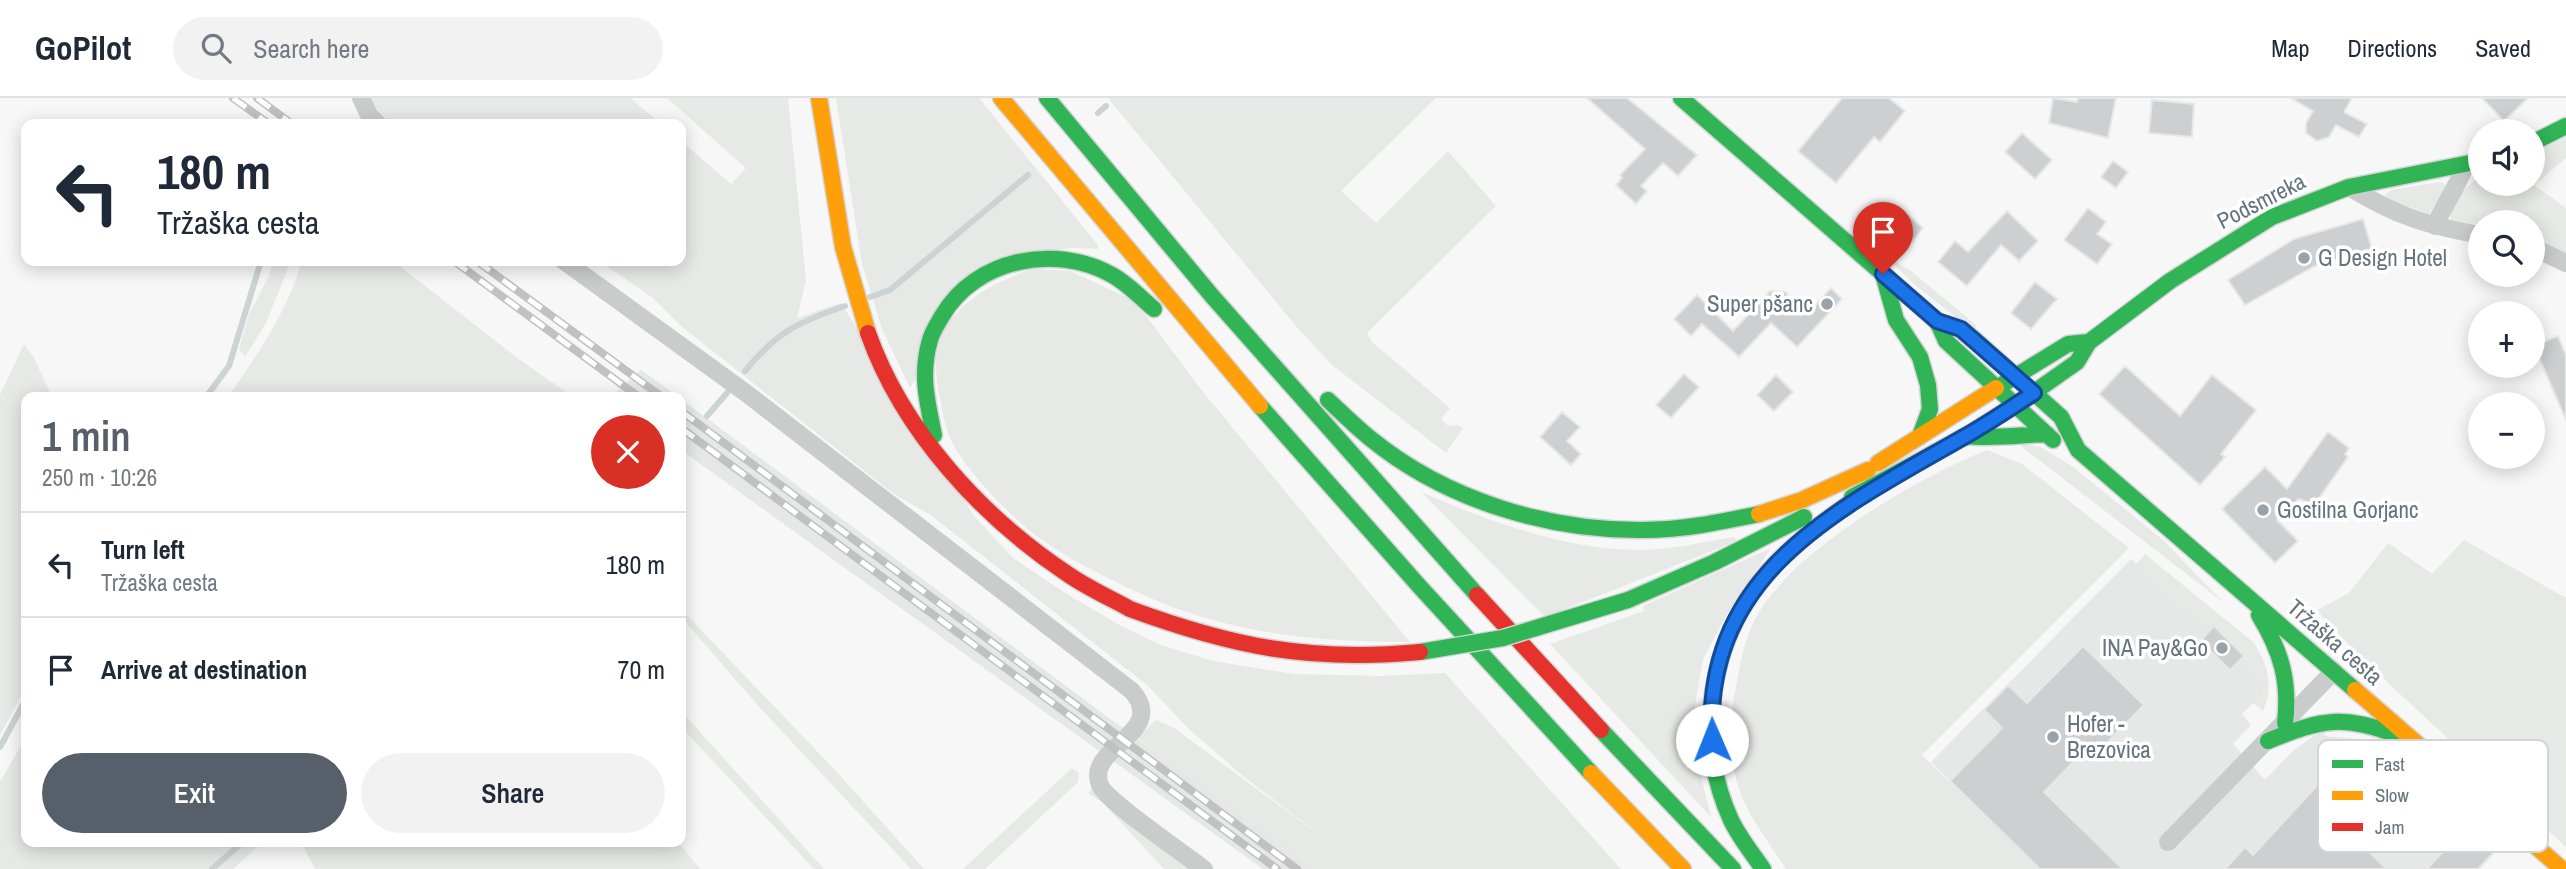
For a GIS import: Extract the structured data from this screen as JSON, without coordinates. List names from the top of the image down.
{
  "streets": {
    "main road": ["Podsmreka", "Tržaška cesta"]
  },
  "crossings": [
    ["Podsmreka", "Tržaška cesta"]
  ],
  "places": [
    "G Design Hotel",
    "Super pšanc",
    "Gostilna Gorjanc",
    "INA Pay&Go",
    "Hofer - Brezovica"
  ],
  "legend": ["Fast", "Slow", "Jam"],
  "page": {
    "header": "GoPilot",
    "search": "Search here",
    "nav": ["Map", "Directions", "Saved"],
    "map_buttons": ["+", "−"],
    "turn": ["180 m", "Tržaška cesta"],
    "heading": ["1 min", "250 m · 10:26"],
    "list": [
      {
        "name": "Turn left",
        "note": "Tržaška cesta",
        "value": "180 m"
      },
      {
        "name": "Arrive at destination",
        "value": "70 m"
      }
    ],
    "buttons": ["Exit", "Share"]
  }
}
